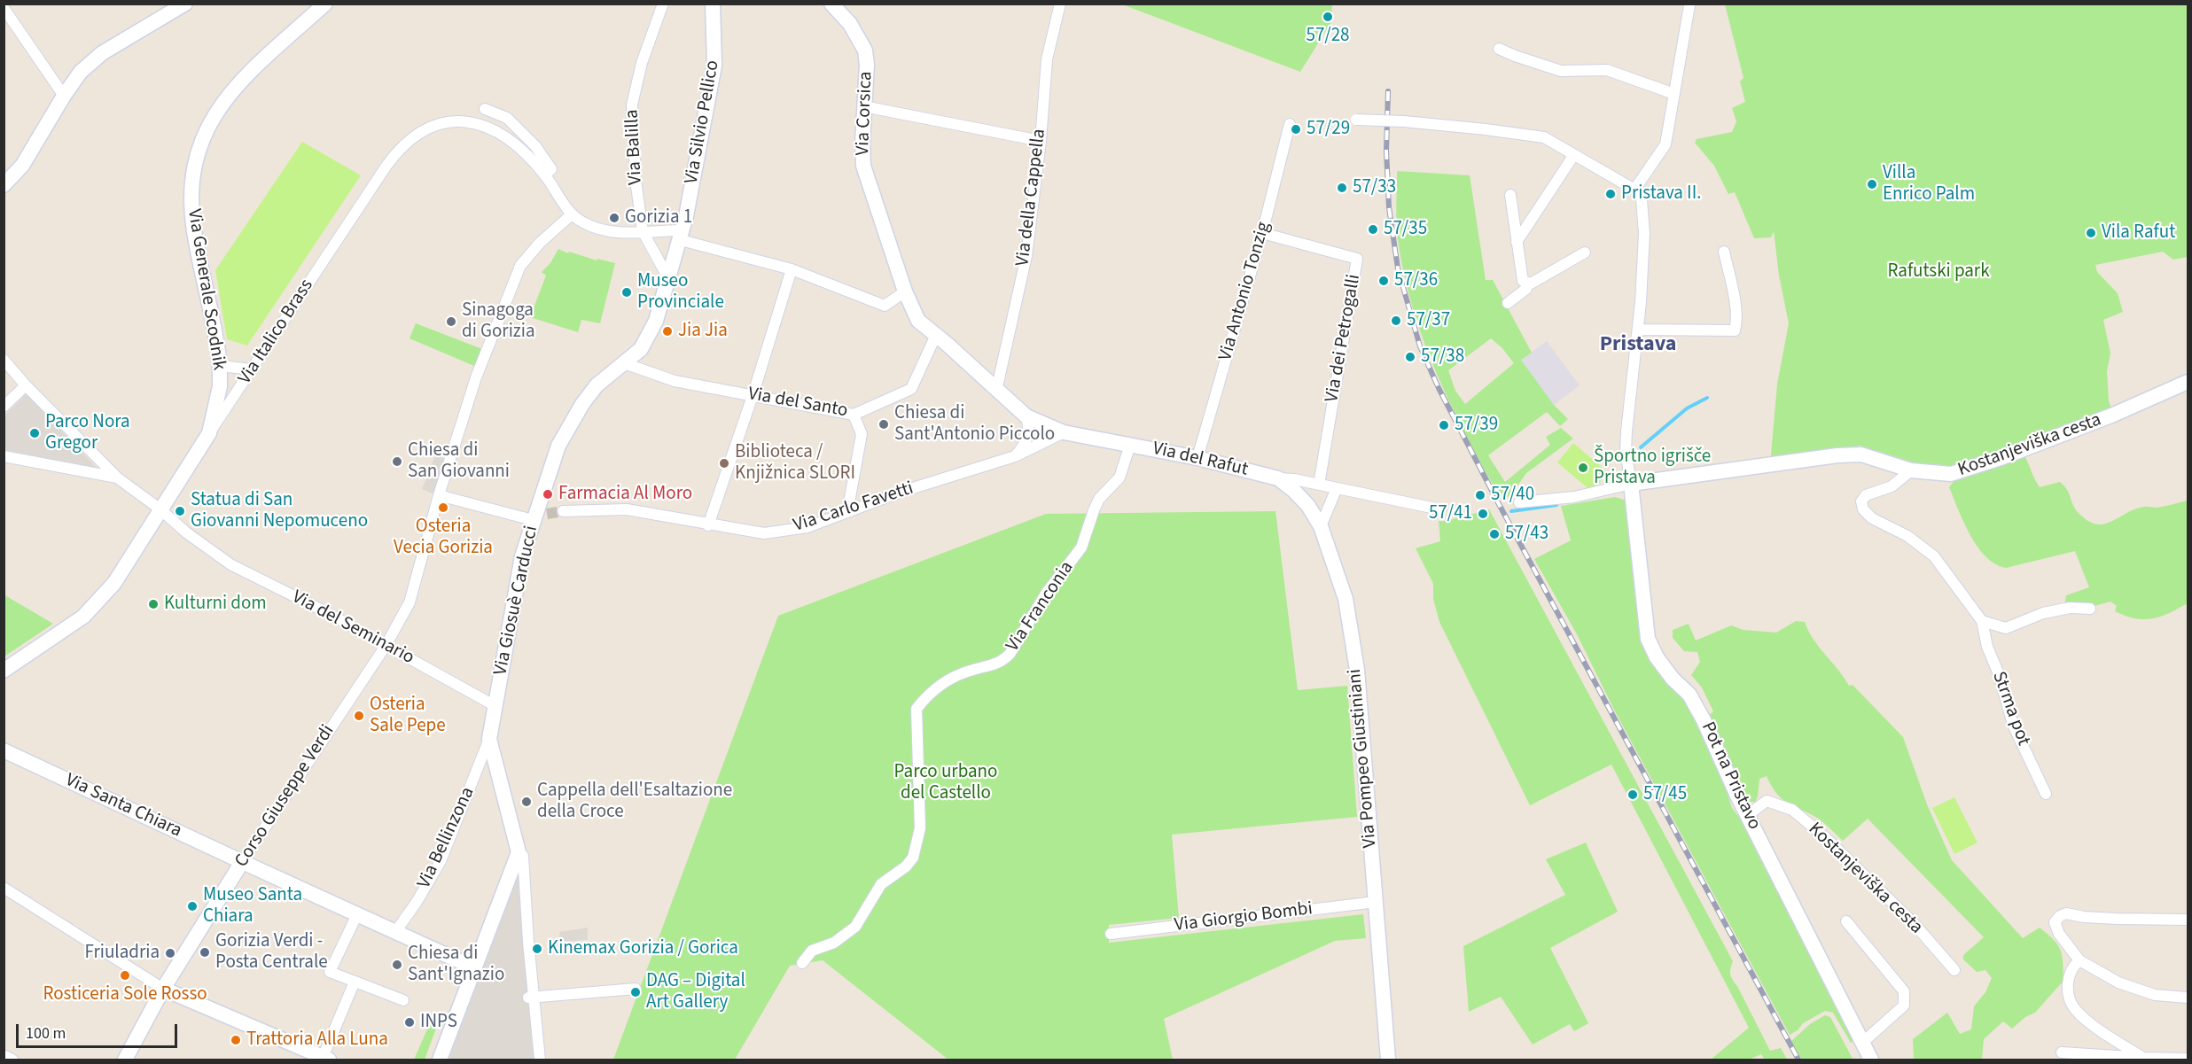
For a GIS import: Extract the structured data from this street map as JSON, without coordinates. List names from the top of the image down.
{
  "streets": {
    "main road": [
      "Via Corsica",
      "Via Silvio Pellico",
      "Via Generale Scodnik",
      "Via Italico Brass",
      "Kostanjeviška cesta",
      "Via del Rafut",
      "Via Giosuè Carducci",
      "Via Pompeo Giustiniani",
      "Pot na Pristavo",
      "Corso Giuseppe Verdi",
      "Via Santa Chiara"
    ],
    "street": [
      "Via Balilla",
      "Via della Cappella",
      "Via Antonio Tonzig",
      "Via dei Petrogalli",
      "Via del Santo",
      "Via Carlo Favetti",
      "Via Franconia",
      "Via del Seminario",
      "Strma pot",
      "Via Bellinzona",
      "Via Giorgio Bombi"
    ]
  },
  "crossings": [
    ["Via Corsica", "Via del Rafut"],
    ["Via Silvio Pellico", "Via Giosuè Carducci"],
    ["Via della Cappella", "Via del Rafut"],
    ["Via Generale Scodnik", "Via Italico Brass"],
    ["Via Antonio Tonzig", "Via dei Petrogalli"],
    ["Via Antonio Tonzig", "Via del Rafut"],
    ["Via Italico Brass", "Via del Seminario"],
    ["Via Italico Brass", "Corso Giuseppe Verdi"],
    ["Via dei Petrogalli", "Via del Rafut"],
    ["Via del Santo", "Via del Rafut"],
    ["Via del Santo", "Via Giosuè Carducci"],
    ["Kostanjeviška cesta", "Strma pot"],
    ["Kostanjeviška cesta", "Pot na Pristavo"],
    ["Via del Rafut", "Via Carlo Favetti"],
    ["Via del Rafut", "Via Franconia"],
    ["Via del Rafut", "Via Pompeo Giustiniani"],
    ["Via Giosuè Carducci", "Via del Seminario"],
    ["Via Giosuè Carducci", "Via Bellinzona"],
    ["Via del Seminario", "Corso Giuseppe Verdi"],
    ["Via Pompeo Giustiniani", "Via Giorgio Bombi"],
    ["Corso Giuseppe Verdi", "Via Santa Chiara"],
    ["Via Santa Chiara", "Via Bellinzona"]
  ],
  "districts": ["Pristava"],
  "parks": ["Rafutski park", "Parco urbano del Castello"],
  "places": [
    "57/28",
    "57/29",
    "Villa Enrico Palm",
    "57/33",
    "Pristava II.",
    "Gorizia 1",
    "57/35",
    "Vila Rafut",
    "57/36",
    "Museo Provinciale",
    "57/37",
    "Sinagoga di Gorizia",
    "Jia Jia",
    "57/38",
    "Chiesa di Sant'Antonio Piccolo",
    "57/39",
    "Parco Nora Gregor",
    "Chiesa di San Giovanni",
    "Biblioteca / Knjižnica SLORI",
    "Športno igrišče Pristava",
    "Farmacia Al Moro",
    "57/40",
    "Osteria Vecia Gorizia",
    "Statua di San Giovanni Nepomuceno",
    "57/41",
    "57/43",
    "Kulturni dom",
    "Osteria Sale Pepe",
    "57/45",
    "Cappella dell'Esaltazione della Croce",
    "Museo Santa Chiara",
    "Kinemax Gorizia / Gorica",
    "Gorizia Verdi - Posta Centrale",
    "Friuladria",
    "Chiesa di Sant'Ignazio",
    "Rosticeria Sole Rosso",
    "DAG – Digital Art Gallery",
    "INPS",
    "Trattoria Alla Luna"
  ],
  "scale_bar": "100 m"
}
